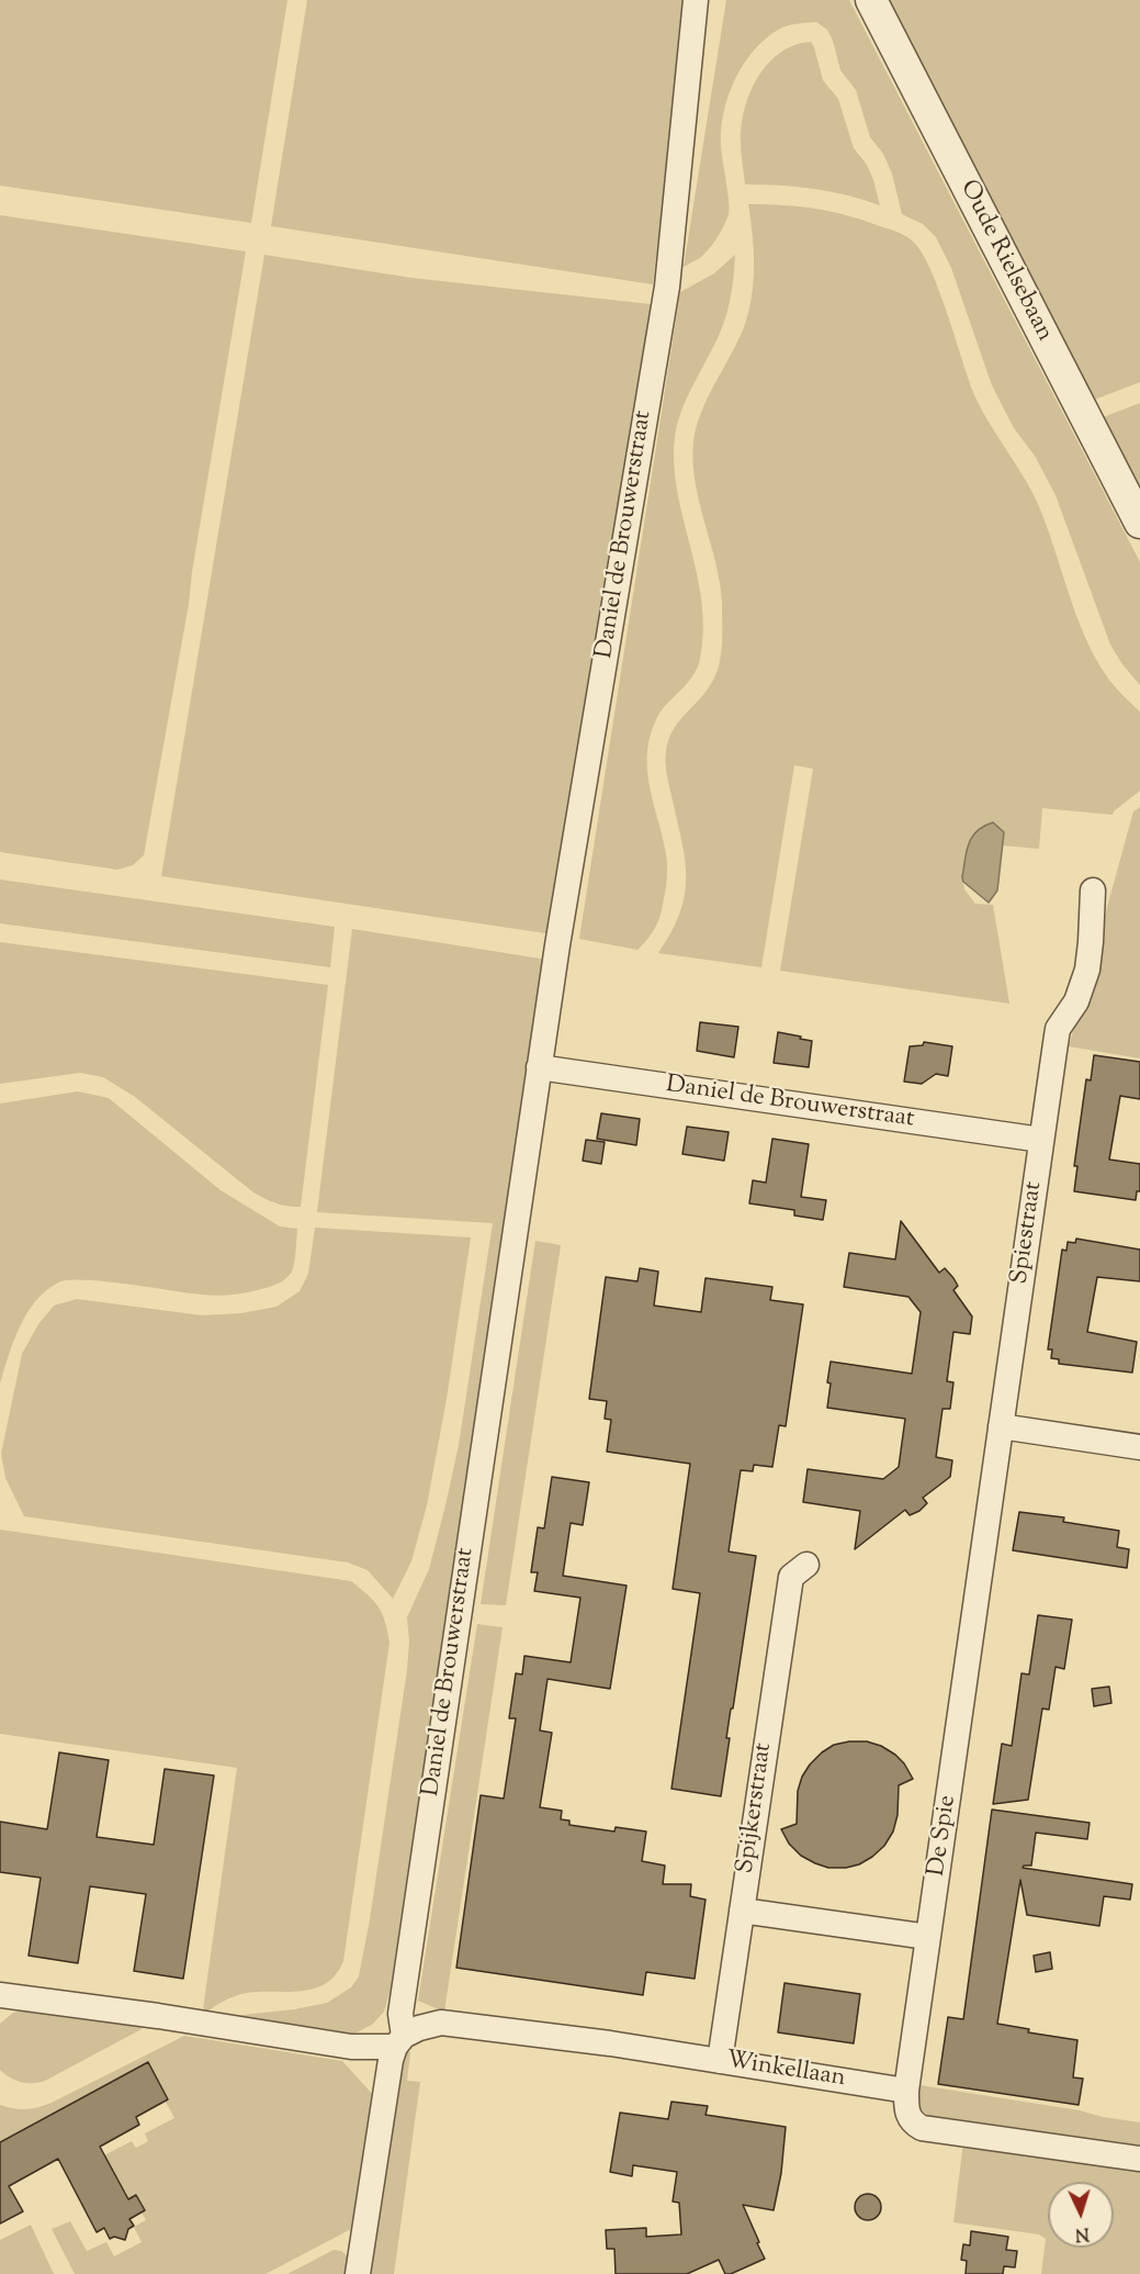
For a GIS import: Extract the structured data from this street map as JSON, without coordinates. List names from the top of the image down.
{
  "streets": {
    "street": [
      "Oude Rielsebaan",
      "Daniel de Brouwerstraat",
      "Spiestraat",
      "Spijkerstraat",
      "De Spie",
      "Winkellaan"
    ]
  },
  "crossings": [
    ["Daniel de Brouwerstraat", "Spiestraat"],
    ["Daniel de Brouwerstraat", "Winkellaan"],
    ["Spiestraat", "De Spie"],
    ["Spijkerstraat", "Winkellaan"],
    ["De Spie", "Winkellaan"]
  ],
  "north": "bottom"
}
